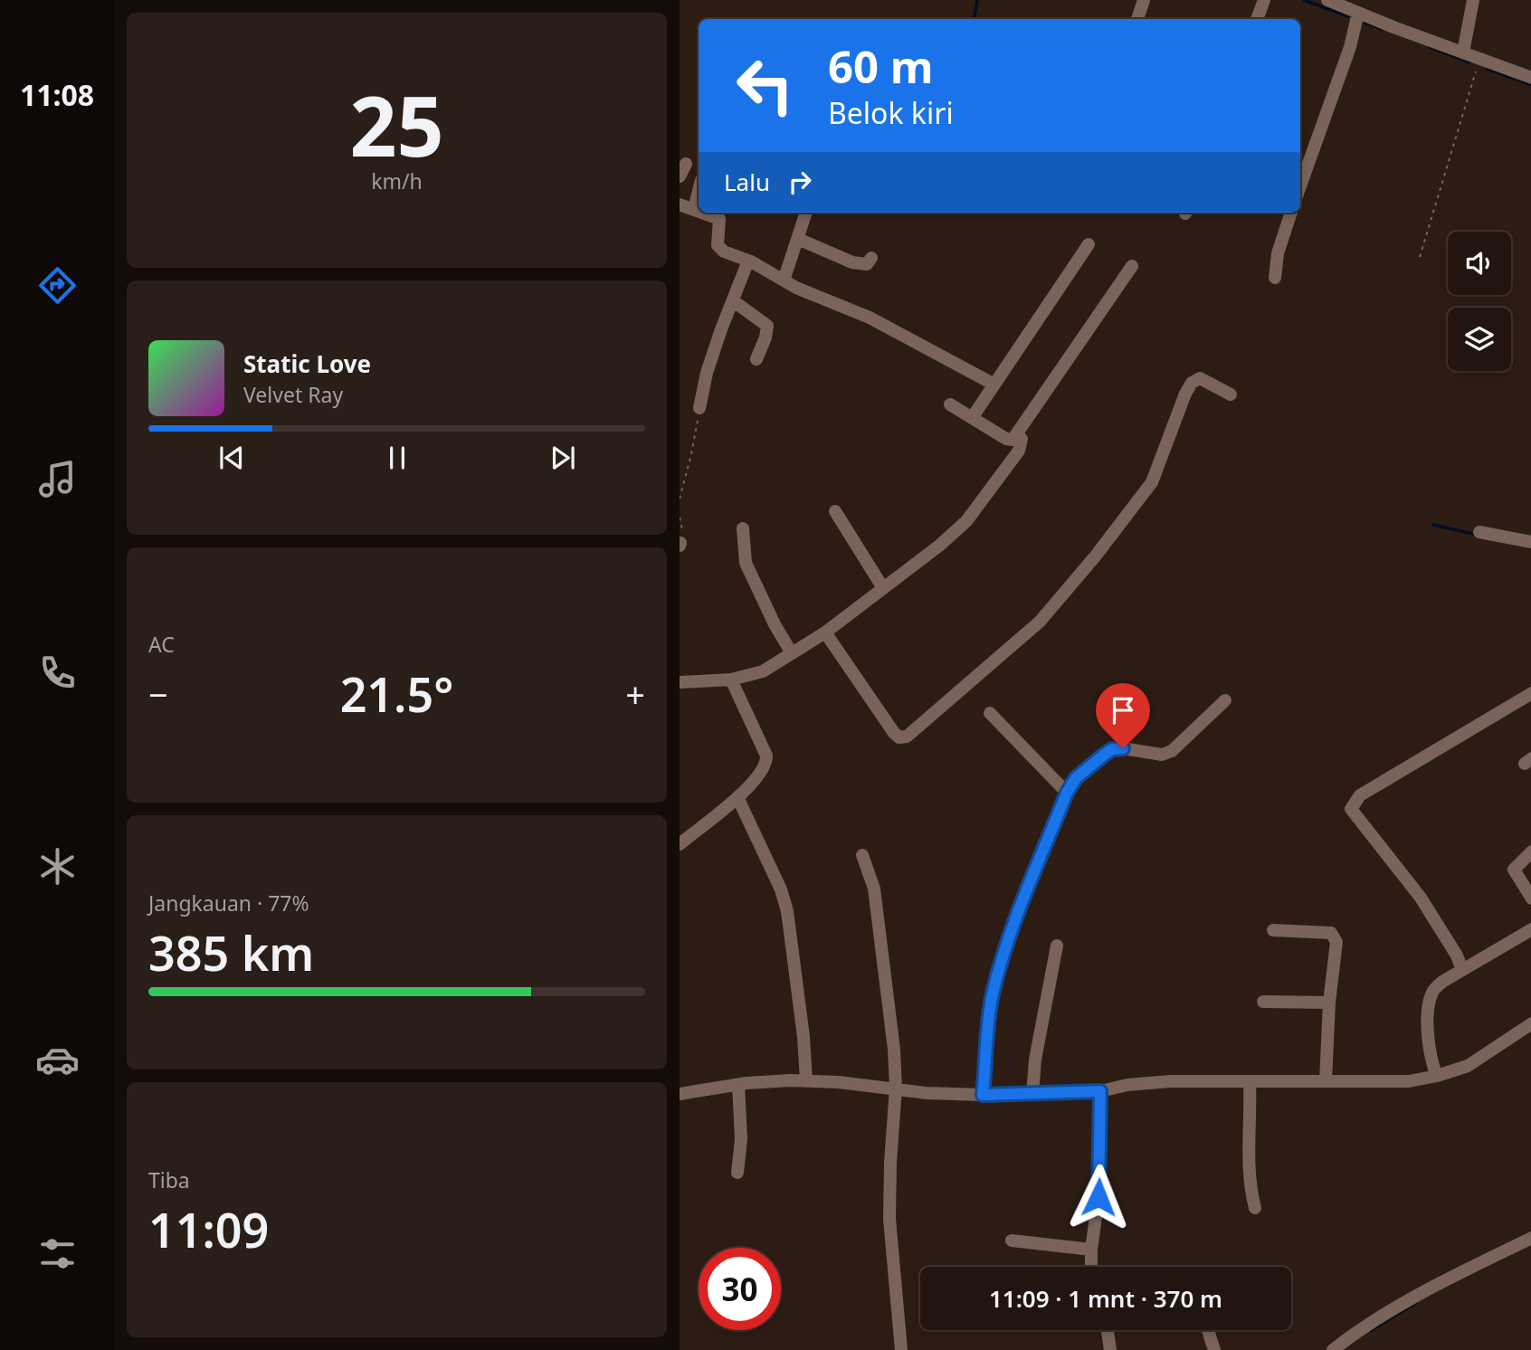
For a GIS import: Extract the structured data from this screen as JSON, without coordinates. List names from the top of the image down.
{
  "page": {
    "tabs": "11:08",
    "tile": [
      ["25", "km/h"],
      "AC",
      ["Jangkauan · 77%", "385 km"],
      ["Tiba", "11:09"]
    ],
    "turn": ["60 m", "Belok kiri"],
    "then": "Lalu",
    "song": ["Static Love", "Velvet Ray"],
    "heat": ["−", "21.5°", "+"],
    "limit": "30",
    "trip": "11:09 · 1 mnt · 370 m"
  }
}
